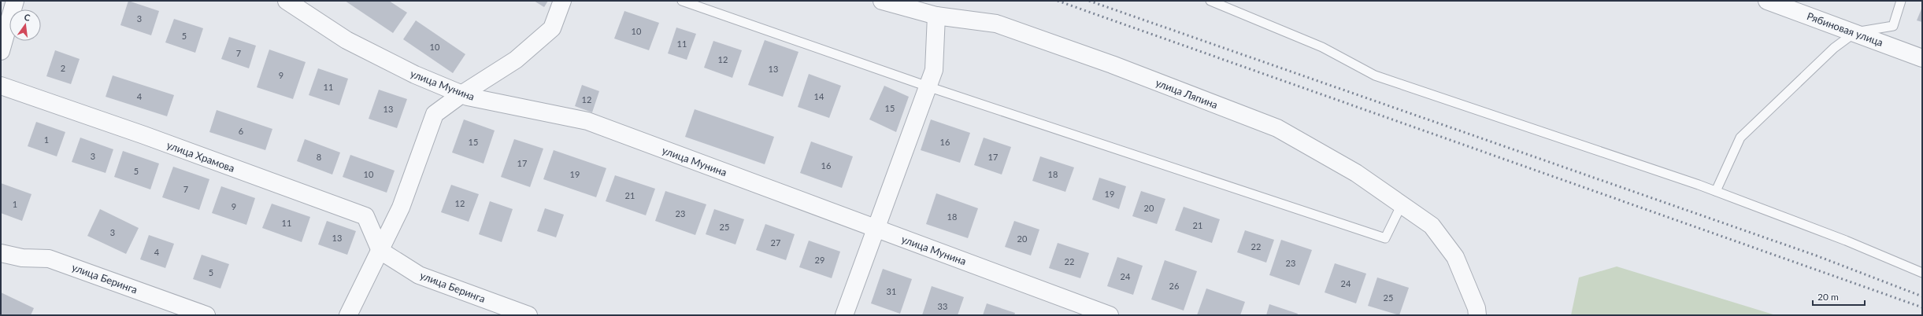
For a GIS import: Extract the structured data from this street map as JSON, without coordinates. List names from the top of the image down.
{
  "streets": {
    "street": [
      "Рябиновая улица",
      "улица Мунина",
      "улица Ляпина",
      "улица Храмова",
      "улица Беринга"
    ]
  },
  "crossings": [
    ["улица Храмова", "улица Беринга"]
  ],
  "house_numbers": [
    "3",
    "10",
    "5",
    "11",
    "10",
    "7",
    "12",
    "2",
    "13",
    "9",
    "11",
    "4",
    "14",
    "12",
    "15",
    "13",
    "6",
    "1",
    "15",
    "16",
    "3",
    "8",
    "17",
    "17",
    "16",
    "5",
    "10",
    "19",
    "18",
    "7",
    "19",
    "21",
    "12",
    "1",
    "9",
    "20",
    "23",
    "18",
    "11",
    "21",
    "25",
    "3",
    "13",
    "20",
    "27",
    "22",
    "4",
    "29",
    "22",
    "23",
    "5",
    "24",
    "24",
    "26",
    "31",
    "25",
    "33"
  ],
  "scale_bar": "20 m",
  "north": "top"
}
